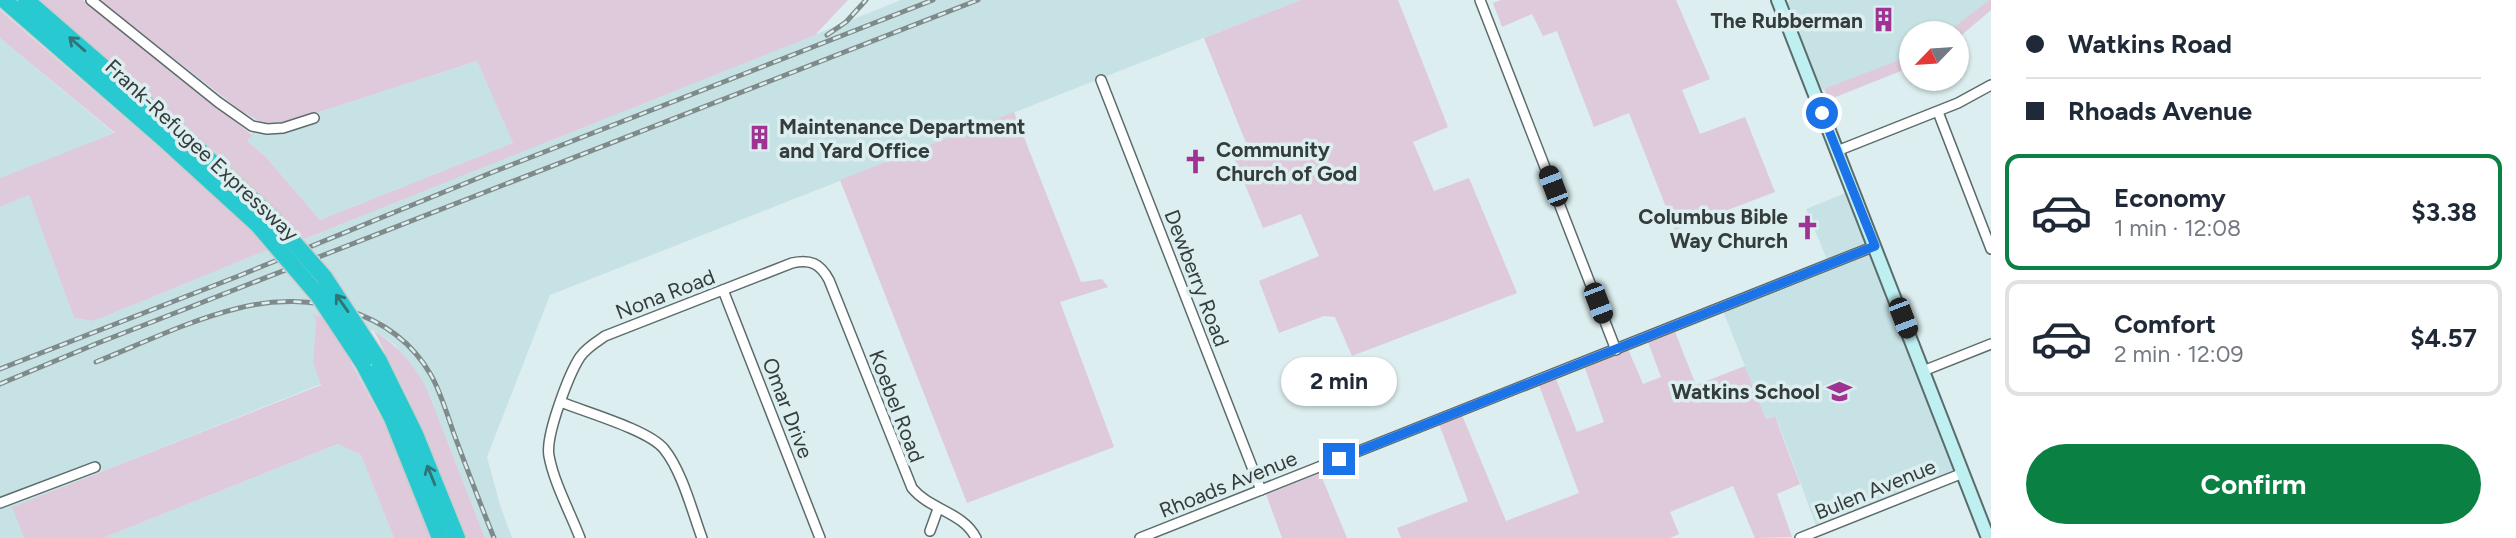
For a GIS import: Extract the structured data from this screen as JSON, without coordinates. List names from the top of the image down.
{
  "streets": {
    "highway": ["Frank-Refugee Expressway"],
    "street": [
      "Dewberry Road",
      "Nona Road",
      "Koebel Road",
      "Omar Drive",
      "Rhoads Avenue",
      "Bulen Avenue"
    ]
  },
  "crossings": [
    ["Dewberry Road", "Rhoads Avenue"],
    ["Nona Road", "Koebel Road"],
    ["Nona Road", "Omar Drive"]
  ],
  "places": {
    "building": ["The Rubberman", "Maintenance Department and Yard Office"],
    "church": ["Community Church of God", "Columbus Bible Way Church"],
    "school or university": ["Watkins School"]
  },
  "north": "bottom left",
  "page": {
    "banner": ["Watkins Road", "Rhoads Avenue"],
    "list": [
      {
        "name": "Economy",
        "note": "1 min · 12:08",
        "value": "$3.38"
      },
      {
        "name": "Comfort",
        "note": "2 min · 12:09",
        "value": "$4.57"
      }
    ],
    "bubble": "2 min",
    "buttons": "Confirm"
  }
}
